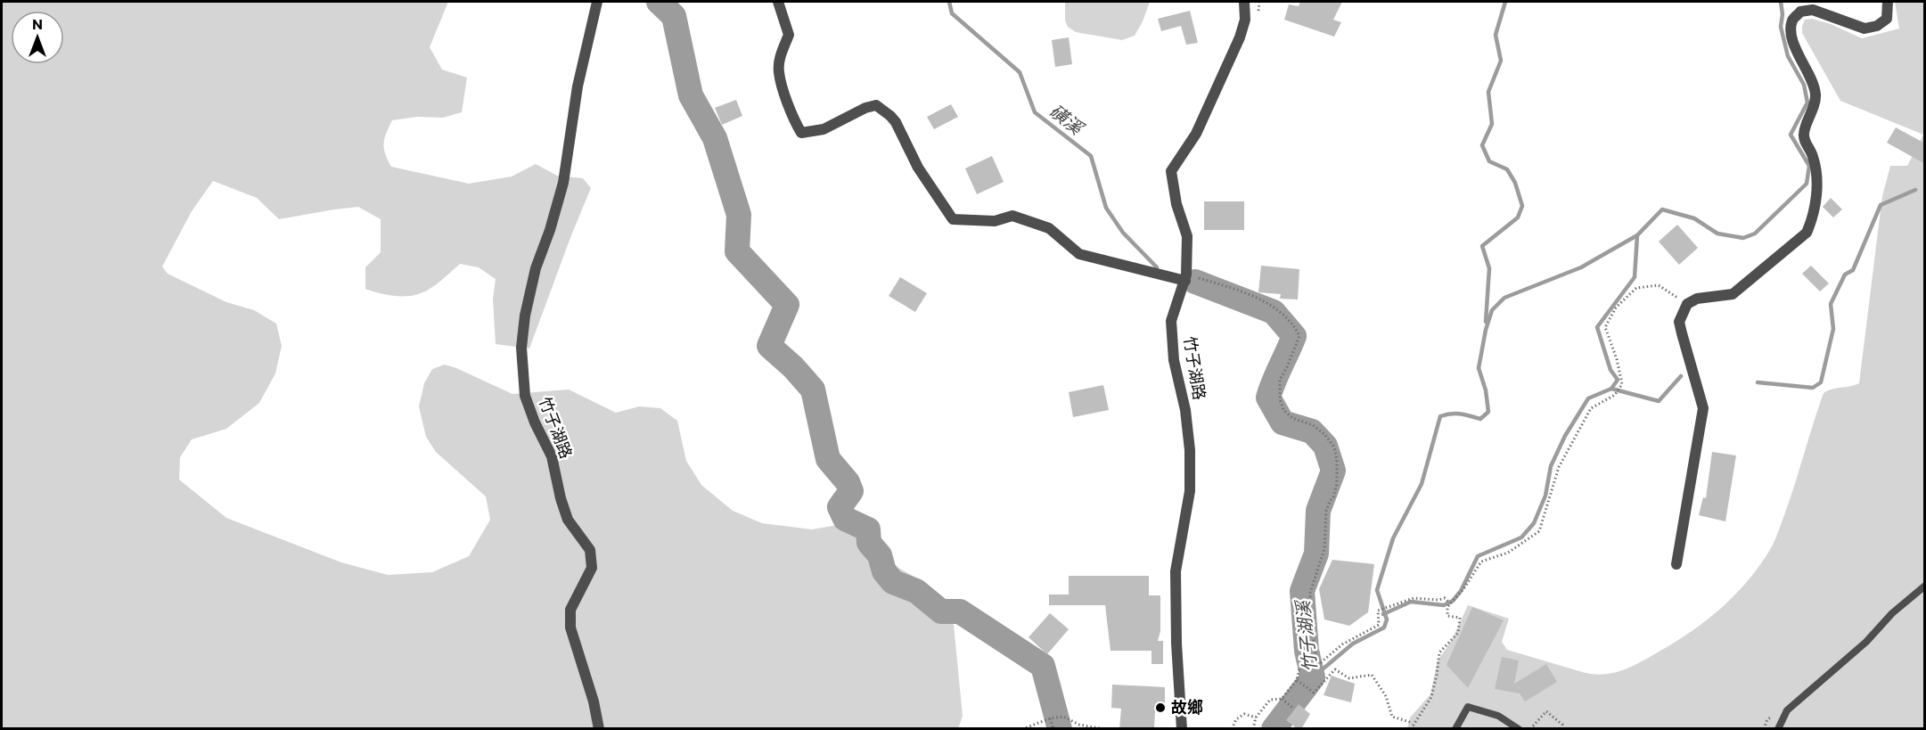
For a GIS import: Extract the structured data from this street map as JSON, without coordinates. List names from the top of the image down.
{
  "streets": {
    "street": ["竹子湖路"]
  },
  "water": ["磺溪", "竹子湖溪"],
  "places": ["故鄉"],
  "north": "top"
}
